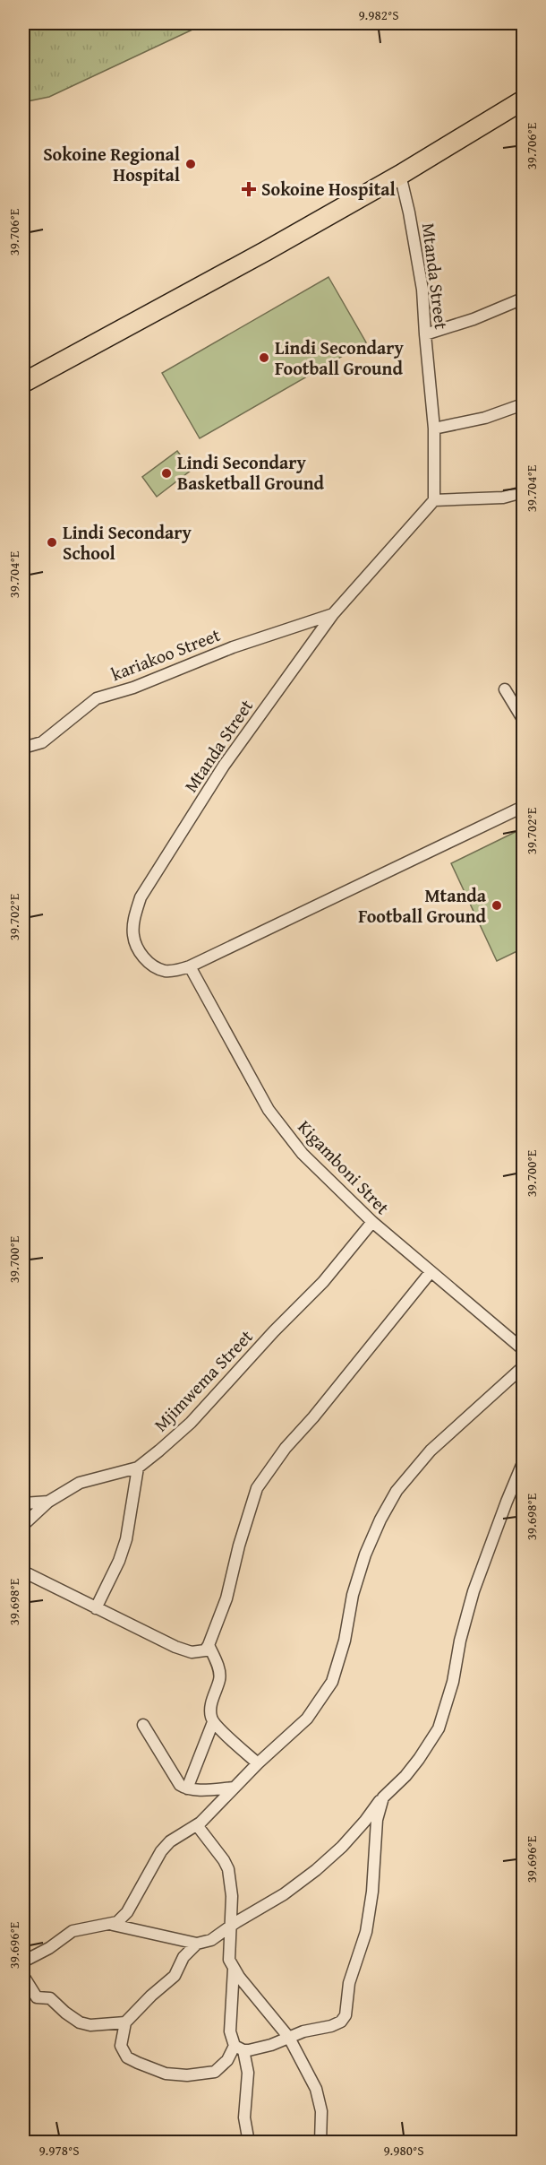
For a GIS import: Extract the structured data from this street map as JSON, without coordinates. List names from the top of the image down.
{
  "streets": {
    "street": [
      "Mtanda Street",
      "kariakoo Street",
      "Kigamboni Stret",
      "Mjimwema Street"
    ]
  },
  "crossings": [
    ["Mtanda Street", "kariakoo Street"],
    ["Mtanda Street", "Kigamboni Stret"],
    ["Kigamboni Stret", "Mjimwema Street"]
  ],
  "places": {
    "other": [
      "Sokoine Regional Hospital",
      "Lindi Secondary Football Ground",
      "Lindi Secondary Basketball Ground",
      "Lindi Secondary School",
      "Mtanda Football Ground"
    ],
    "health": ["Sokoine Hospital"]
  },
  "coordinates": [
    "9.982°S",
    "39.706°E",
    "39.704°E",
    "39.702°E",
    "39.700°E",
    "39.698°E",
    "39.696°E",
    "9.978°S",
    "9.980°S"
  ]
}
